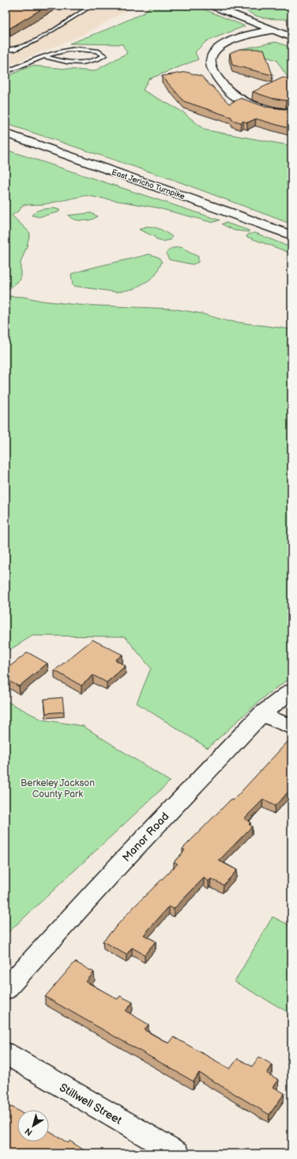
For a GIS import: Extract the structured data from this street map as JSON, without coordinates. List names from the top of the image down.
{
  "streets": {
    "street": ["East Jericho Turnpike", "Manor Road", "Stillwell Street"]
  },
  "parks": ["Berkeley Jackson County Park"],
  "north": "bottom left"
}
